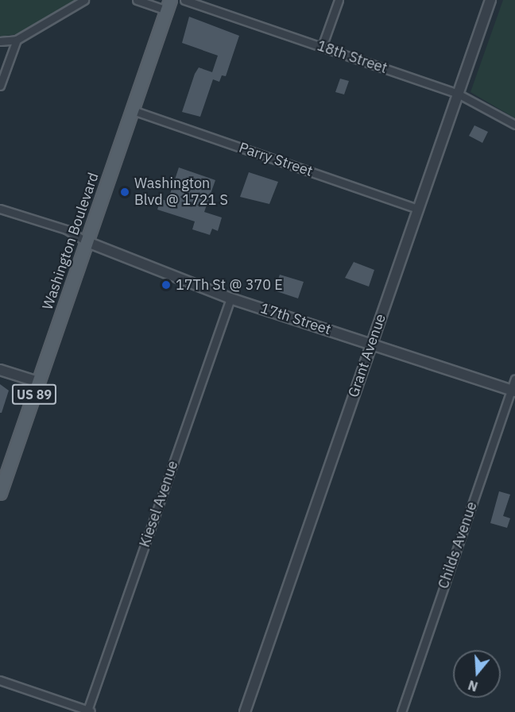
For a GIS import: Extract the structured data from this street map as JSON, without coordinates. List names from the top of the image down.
{
  "streets": {
    "main road": ["Washington Boulevard", "US 89"],
    "street": [
      "18th Street",
      "Parry Street",
      "17th Street",
      "Grant Avenue",
      "Kiesel Avenue",
      "Childs Avenue"
    ]
  },
  "crossings": [
    ["18th Street", "Grant Avenue"],
    ["Parry Street", "Washington Boulevard"],
    ["Parry Street", "Grant Avenue"],
    ["Washington Boulevard", "17th Street"],
    ["17th Street", "Grant Avenue"],
    ["17th Street", "Kiesel Avenue"],
    ["17th Street", "Childs Avenue"]
  ],
  "places": ["Washington Blvd @ 1721 S", "17Th St @ 370 E"],
  "north": "bottom"
}
